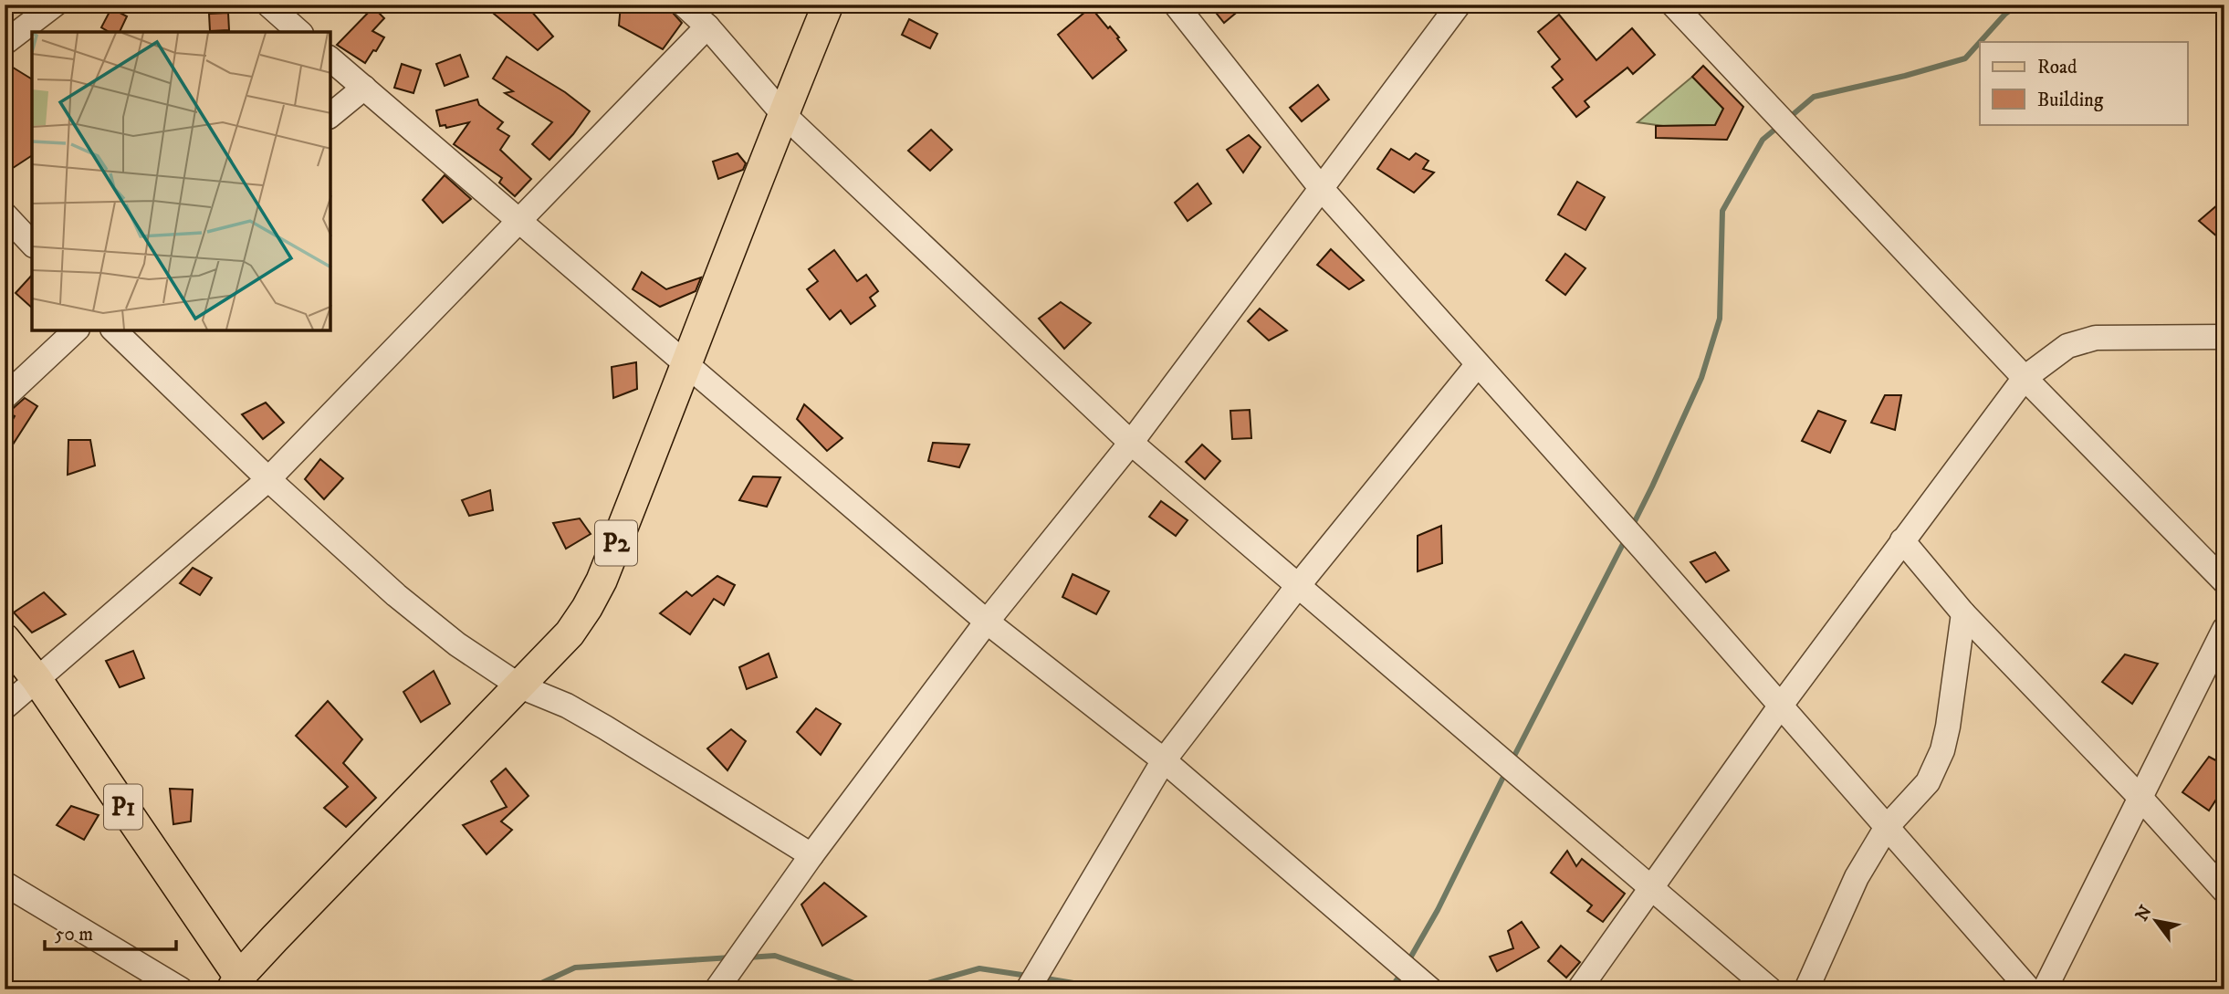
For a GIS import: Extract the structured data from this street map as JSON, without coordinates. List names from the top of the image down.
{
  "streets": {
    "main road": ["P2", "P1"]
  },
  "crossings": [
    ["P2", "P1"]
  ],
  "legend": ["Road", "Building"],
  "scale_bar": "50 m",
  "north": "top left"
}
